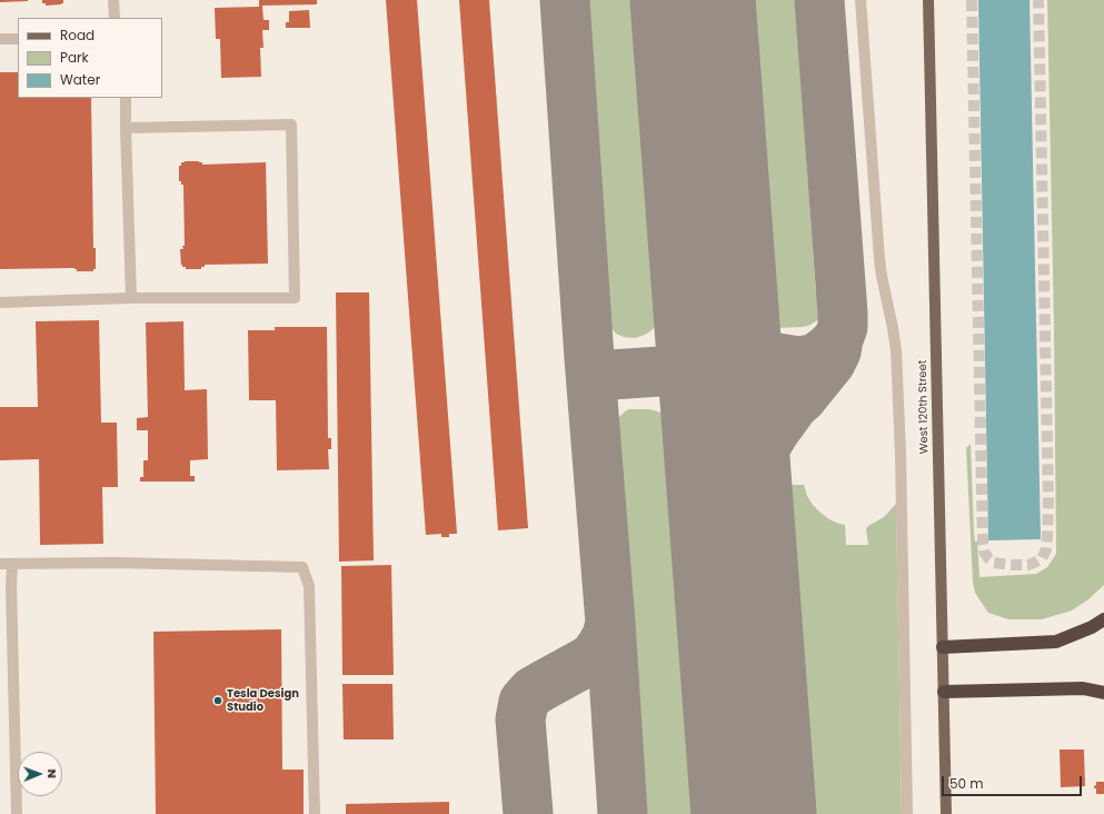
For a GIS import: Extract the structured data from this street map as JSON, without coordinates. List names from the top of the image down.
{
  "streets": {
    "main road": ["West 120th Street"]
  },
  "places": ["Tesla Design Studio"],
  "legend": ["Road", "Park", "Water"],
  "scale_bar": "50 m",
  "north": "right"
}
